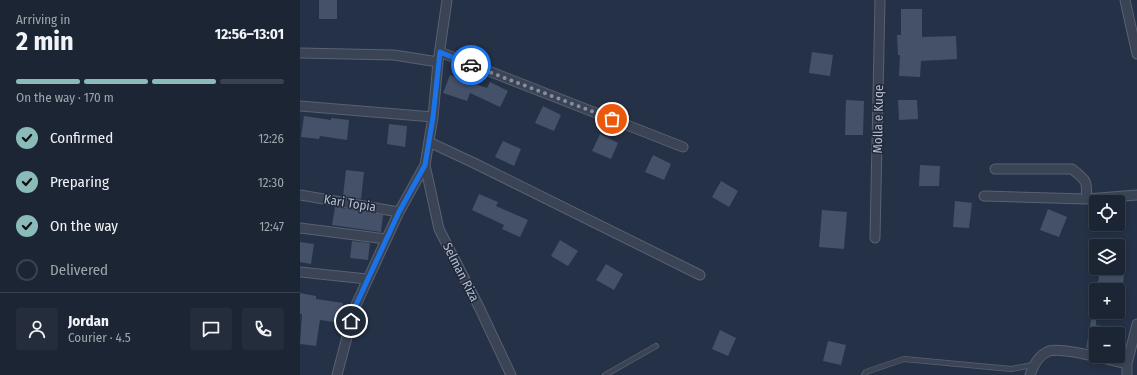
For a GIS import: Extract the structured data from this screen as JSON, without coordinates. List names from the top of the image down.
{
  "streets": {
    "street": ["Molla e Kuqe", "Kari Topia", "Selman Riza"]
  },
  "page": {
    "heading": ["2 min", "Arriving in", "12:56–13:01"],
    "panel": ["Jordan", "Courier · 4.5"],
    "bar": "On the way · 170 m",
    "list": [
      ["Confirmed", "12:26"],
      ["Preparing", "12:30"],
      ["On the way", "12:47"],
      "Delivered"
    ],
    "map_buttons": ["+", "−"]
  }
}
